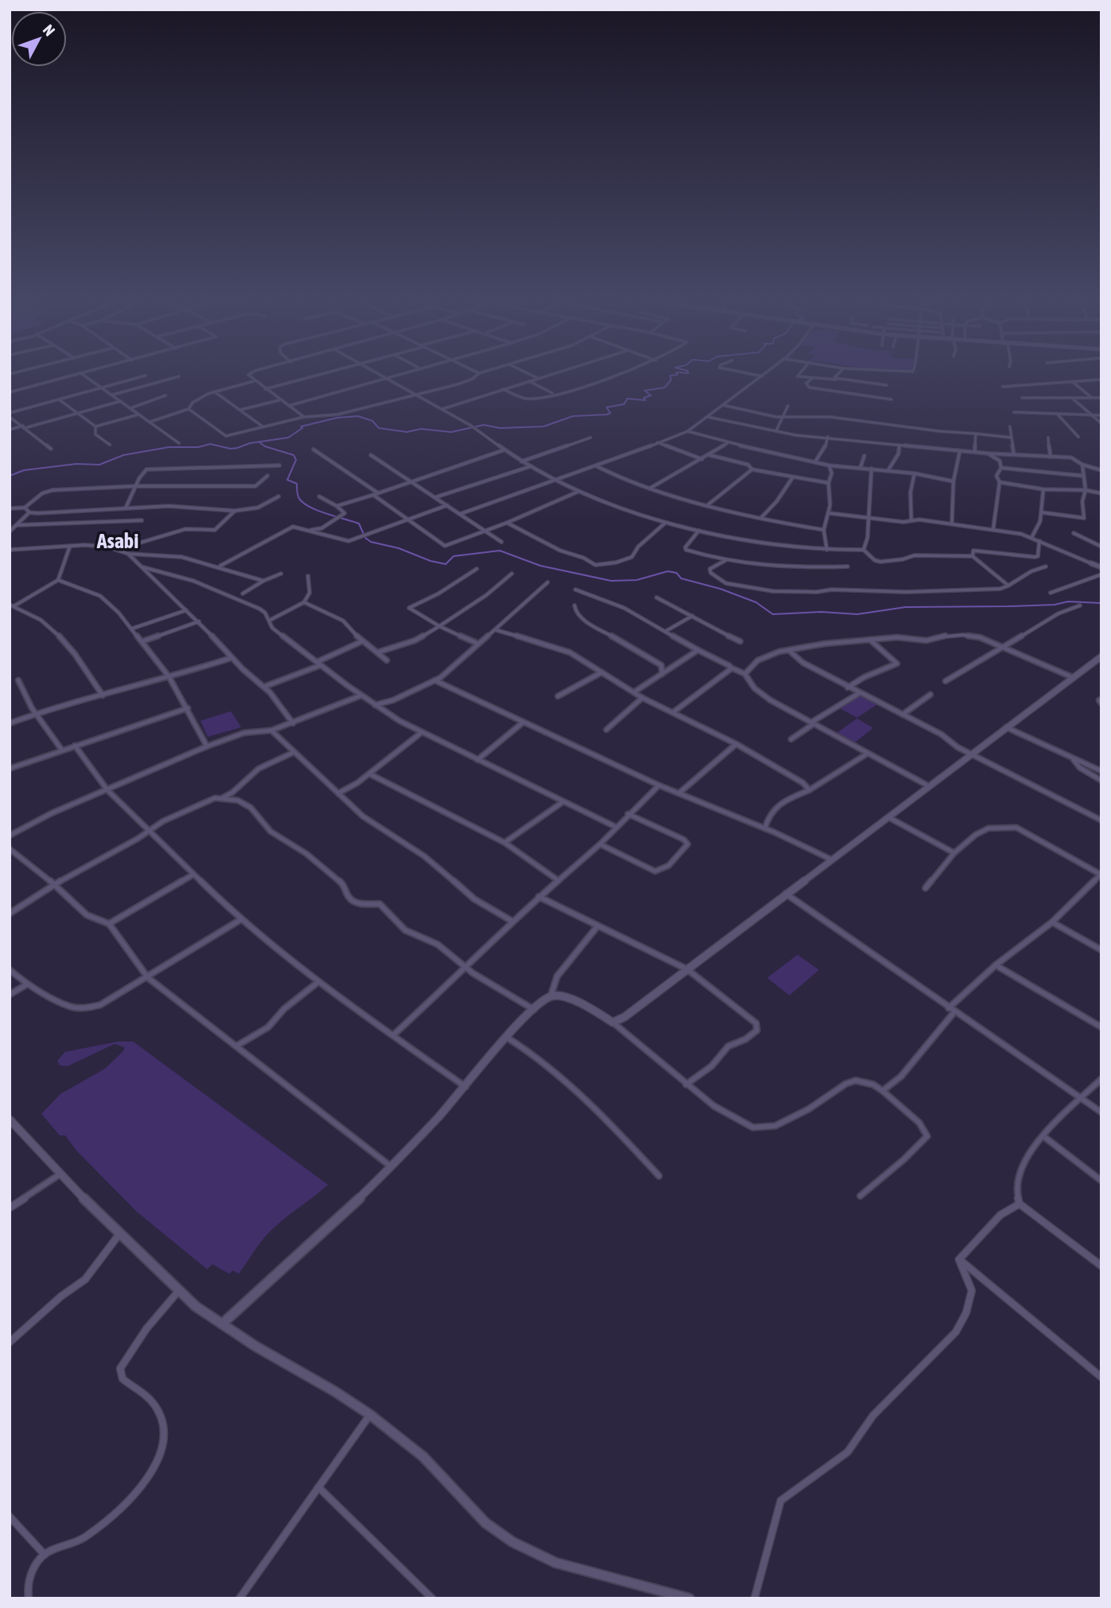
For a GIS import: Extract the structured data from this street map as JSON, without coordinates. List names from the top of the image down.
{
  "districts": ["Asabi"],
  "north": "top right"
}
